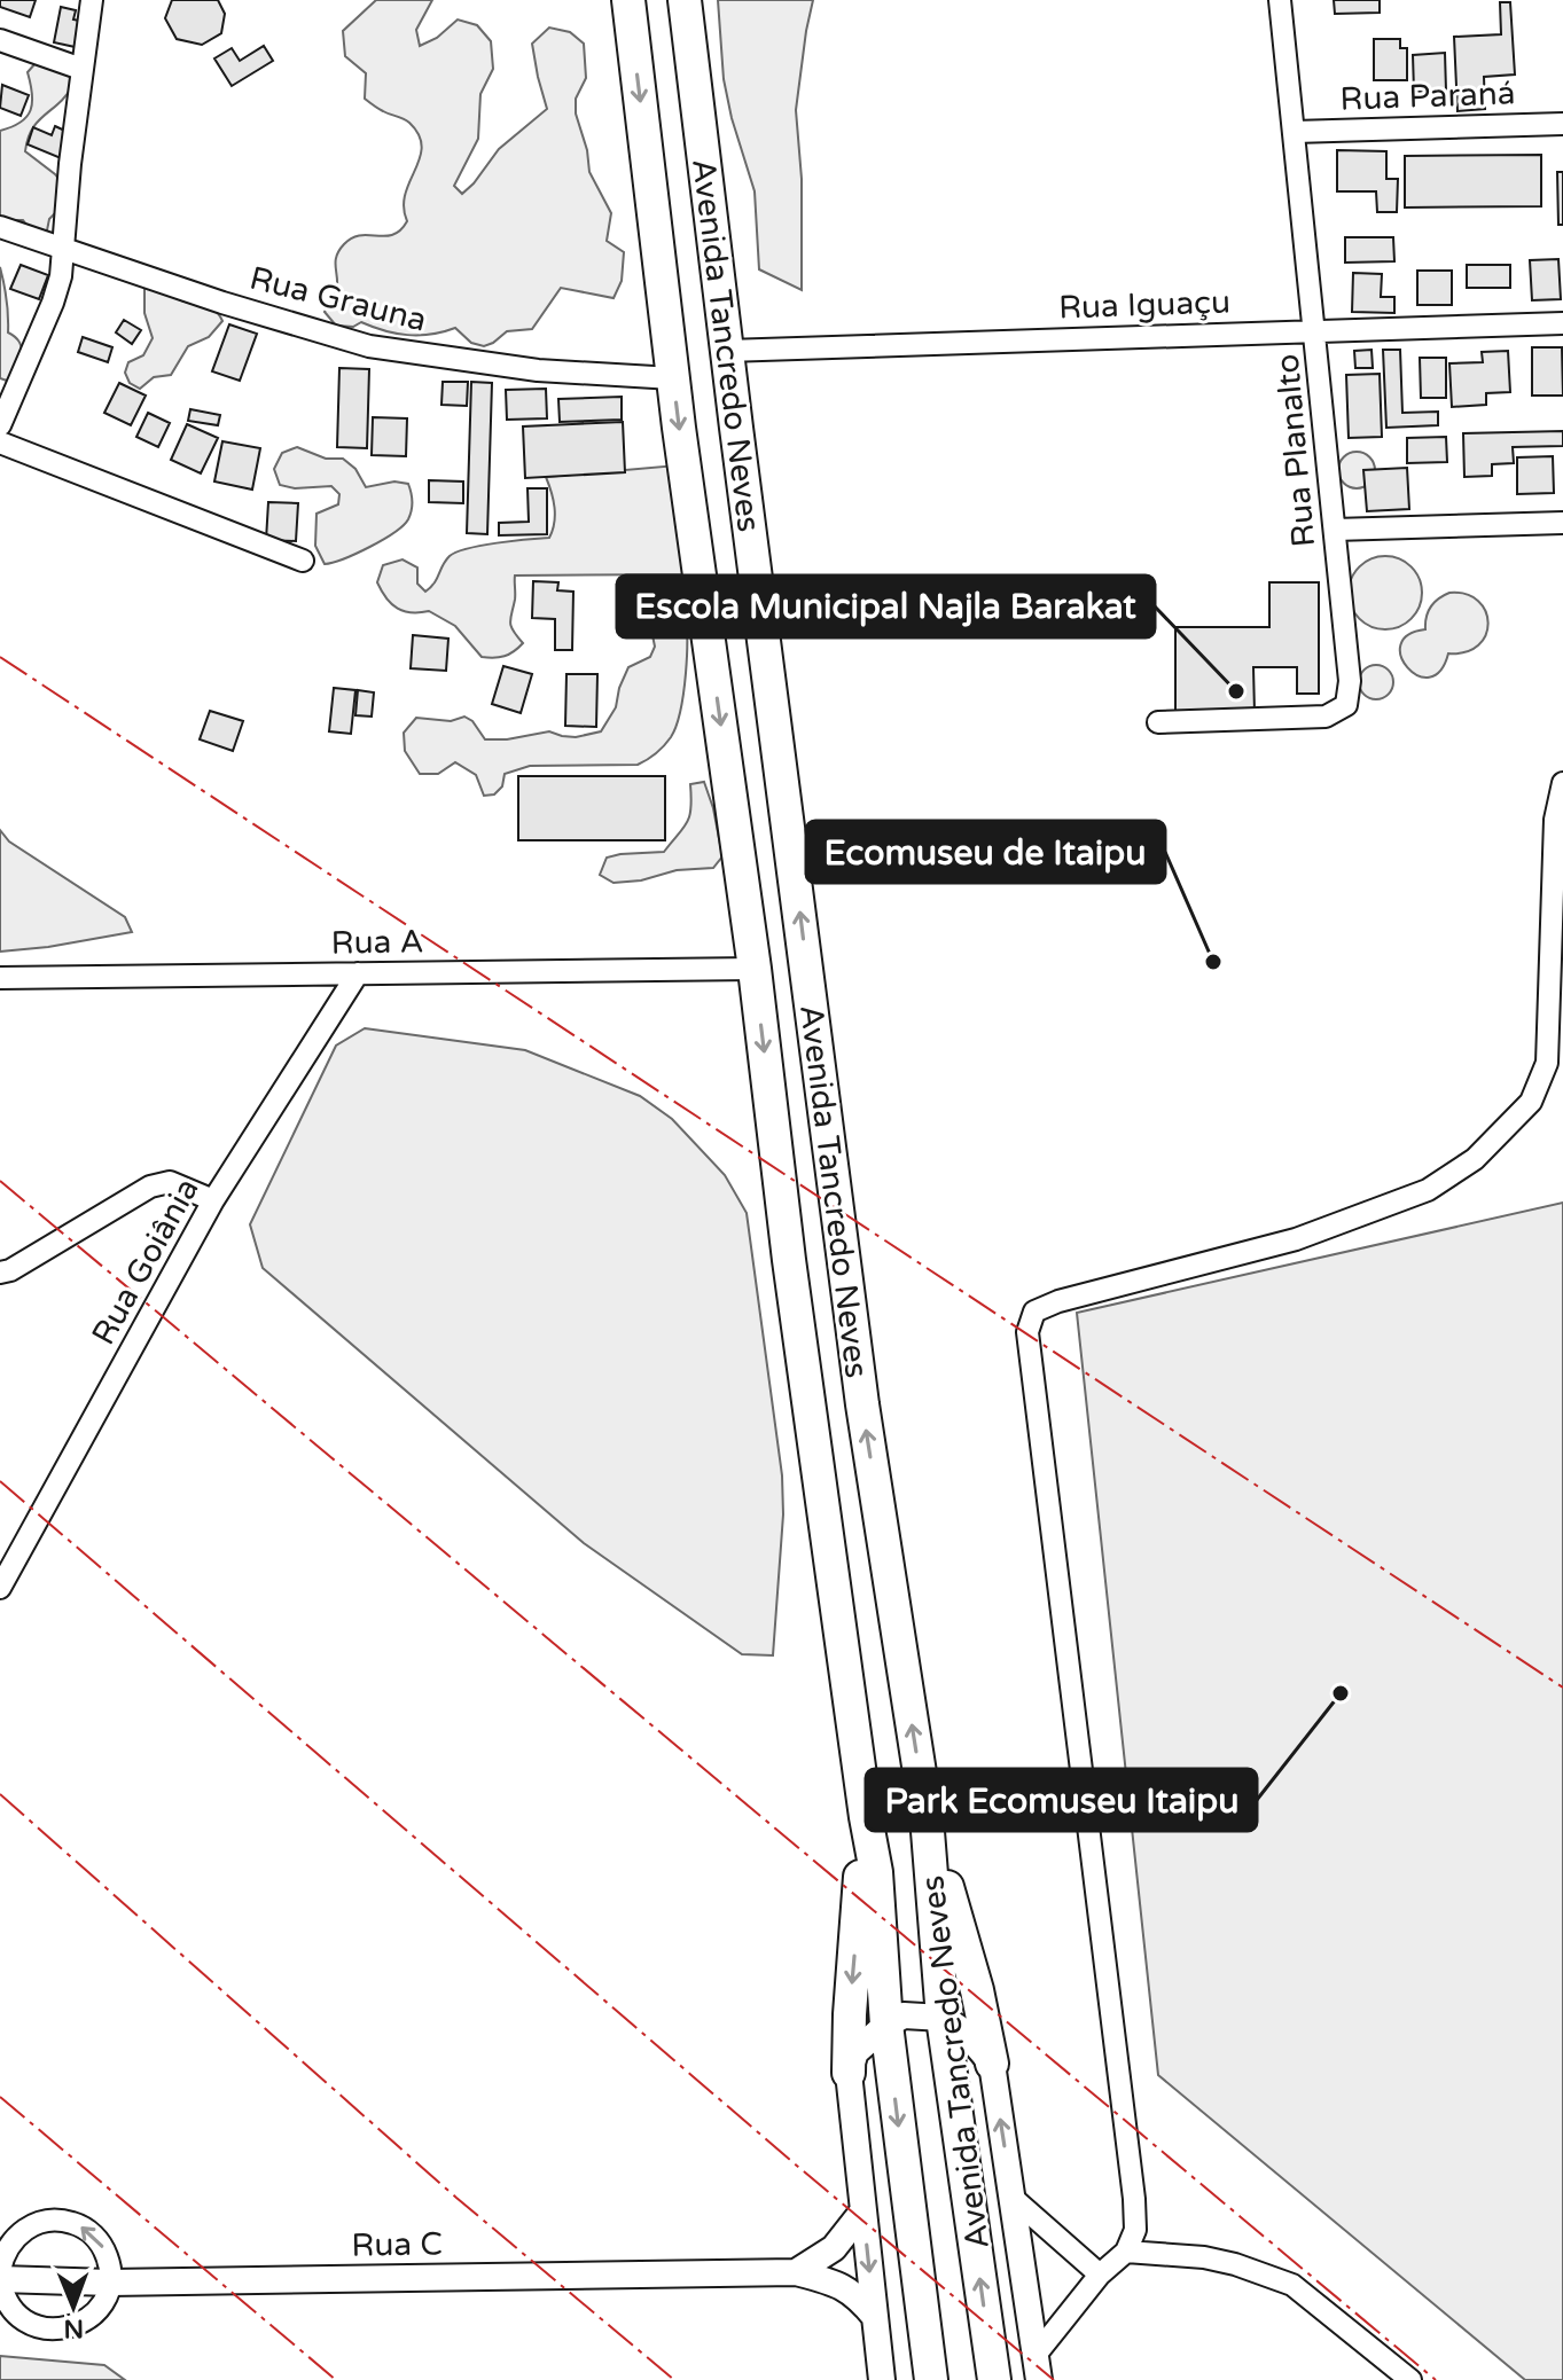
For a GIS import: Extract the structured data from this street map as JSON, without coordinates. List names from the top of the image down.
{
  "streets": {
    "main road": ["Avenida Tancredo Neves"],
    "street": [
      "Rua Paraná",
      "Rua Grauna",
      "Rua Iguaçu",
      "Rua Planalto",
      "Rua A",
      "Rua Goiânia",
      "Rua C"
    ]
  },
  "crossings": [
    ["Rua Paraná", "Rua Planalto"],
    ["Rua Grauna", "Avenida Tancredo Neves"],
    ["Rua Iguaçu", "Avenida Tancredo Neves"],
    ["Rua Iguaçu", "Rua Planalto"],
    ["Avenida Tancredo Neves", "Rua A"],
    ["Rua A", "Rua Goiânia"]
  ],
  "places": ["Escola Municipal Najla Barakat", "Ecomuseu de Itaipu", "Park Ecomuseu Itaipu"],
  "north": "bottom"
}
